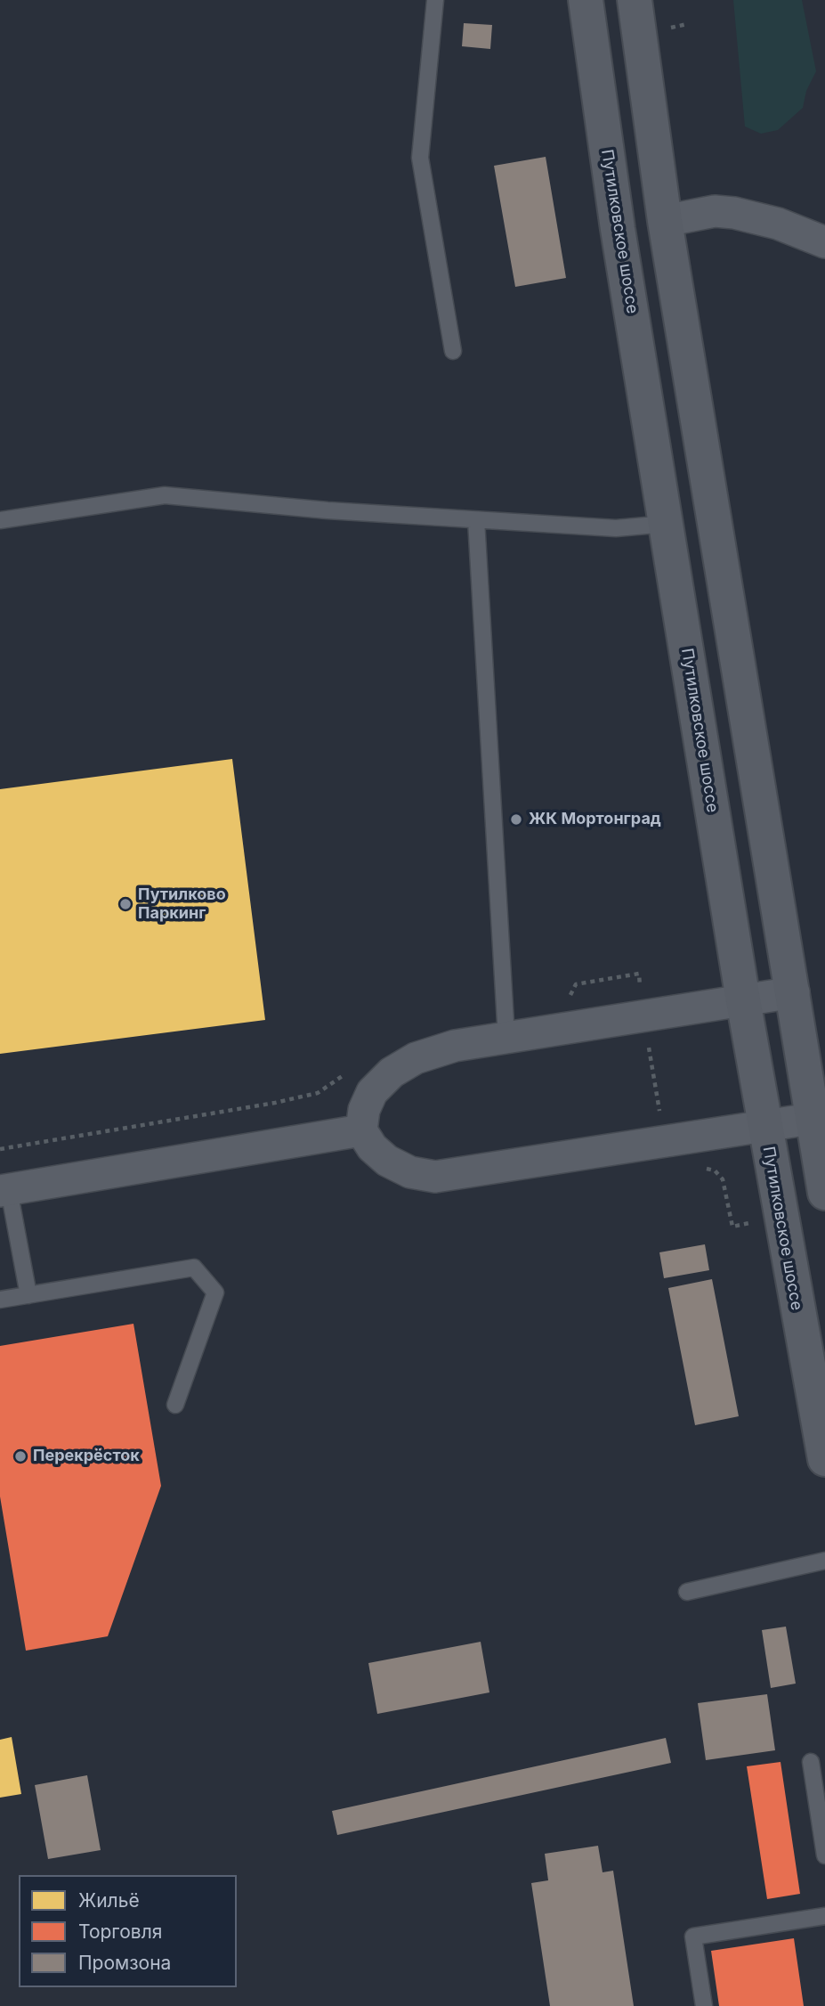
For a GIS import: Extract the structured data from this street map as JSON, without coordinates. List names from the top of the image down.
{
  "streets": {
    "main road": ["Путилковское шоссе"]
  },
  "places": ["ЖК Мортонград", "Путилково Паркинг", "Перекрёсток"],
  "legend": ["Жильё", "Торговля", "Промзона"]
}
